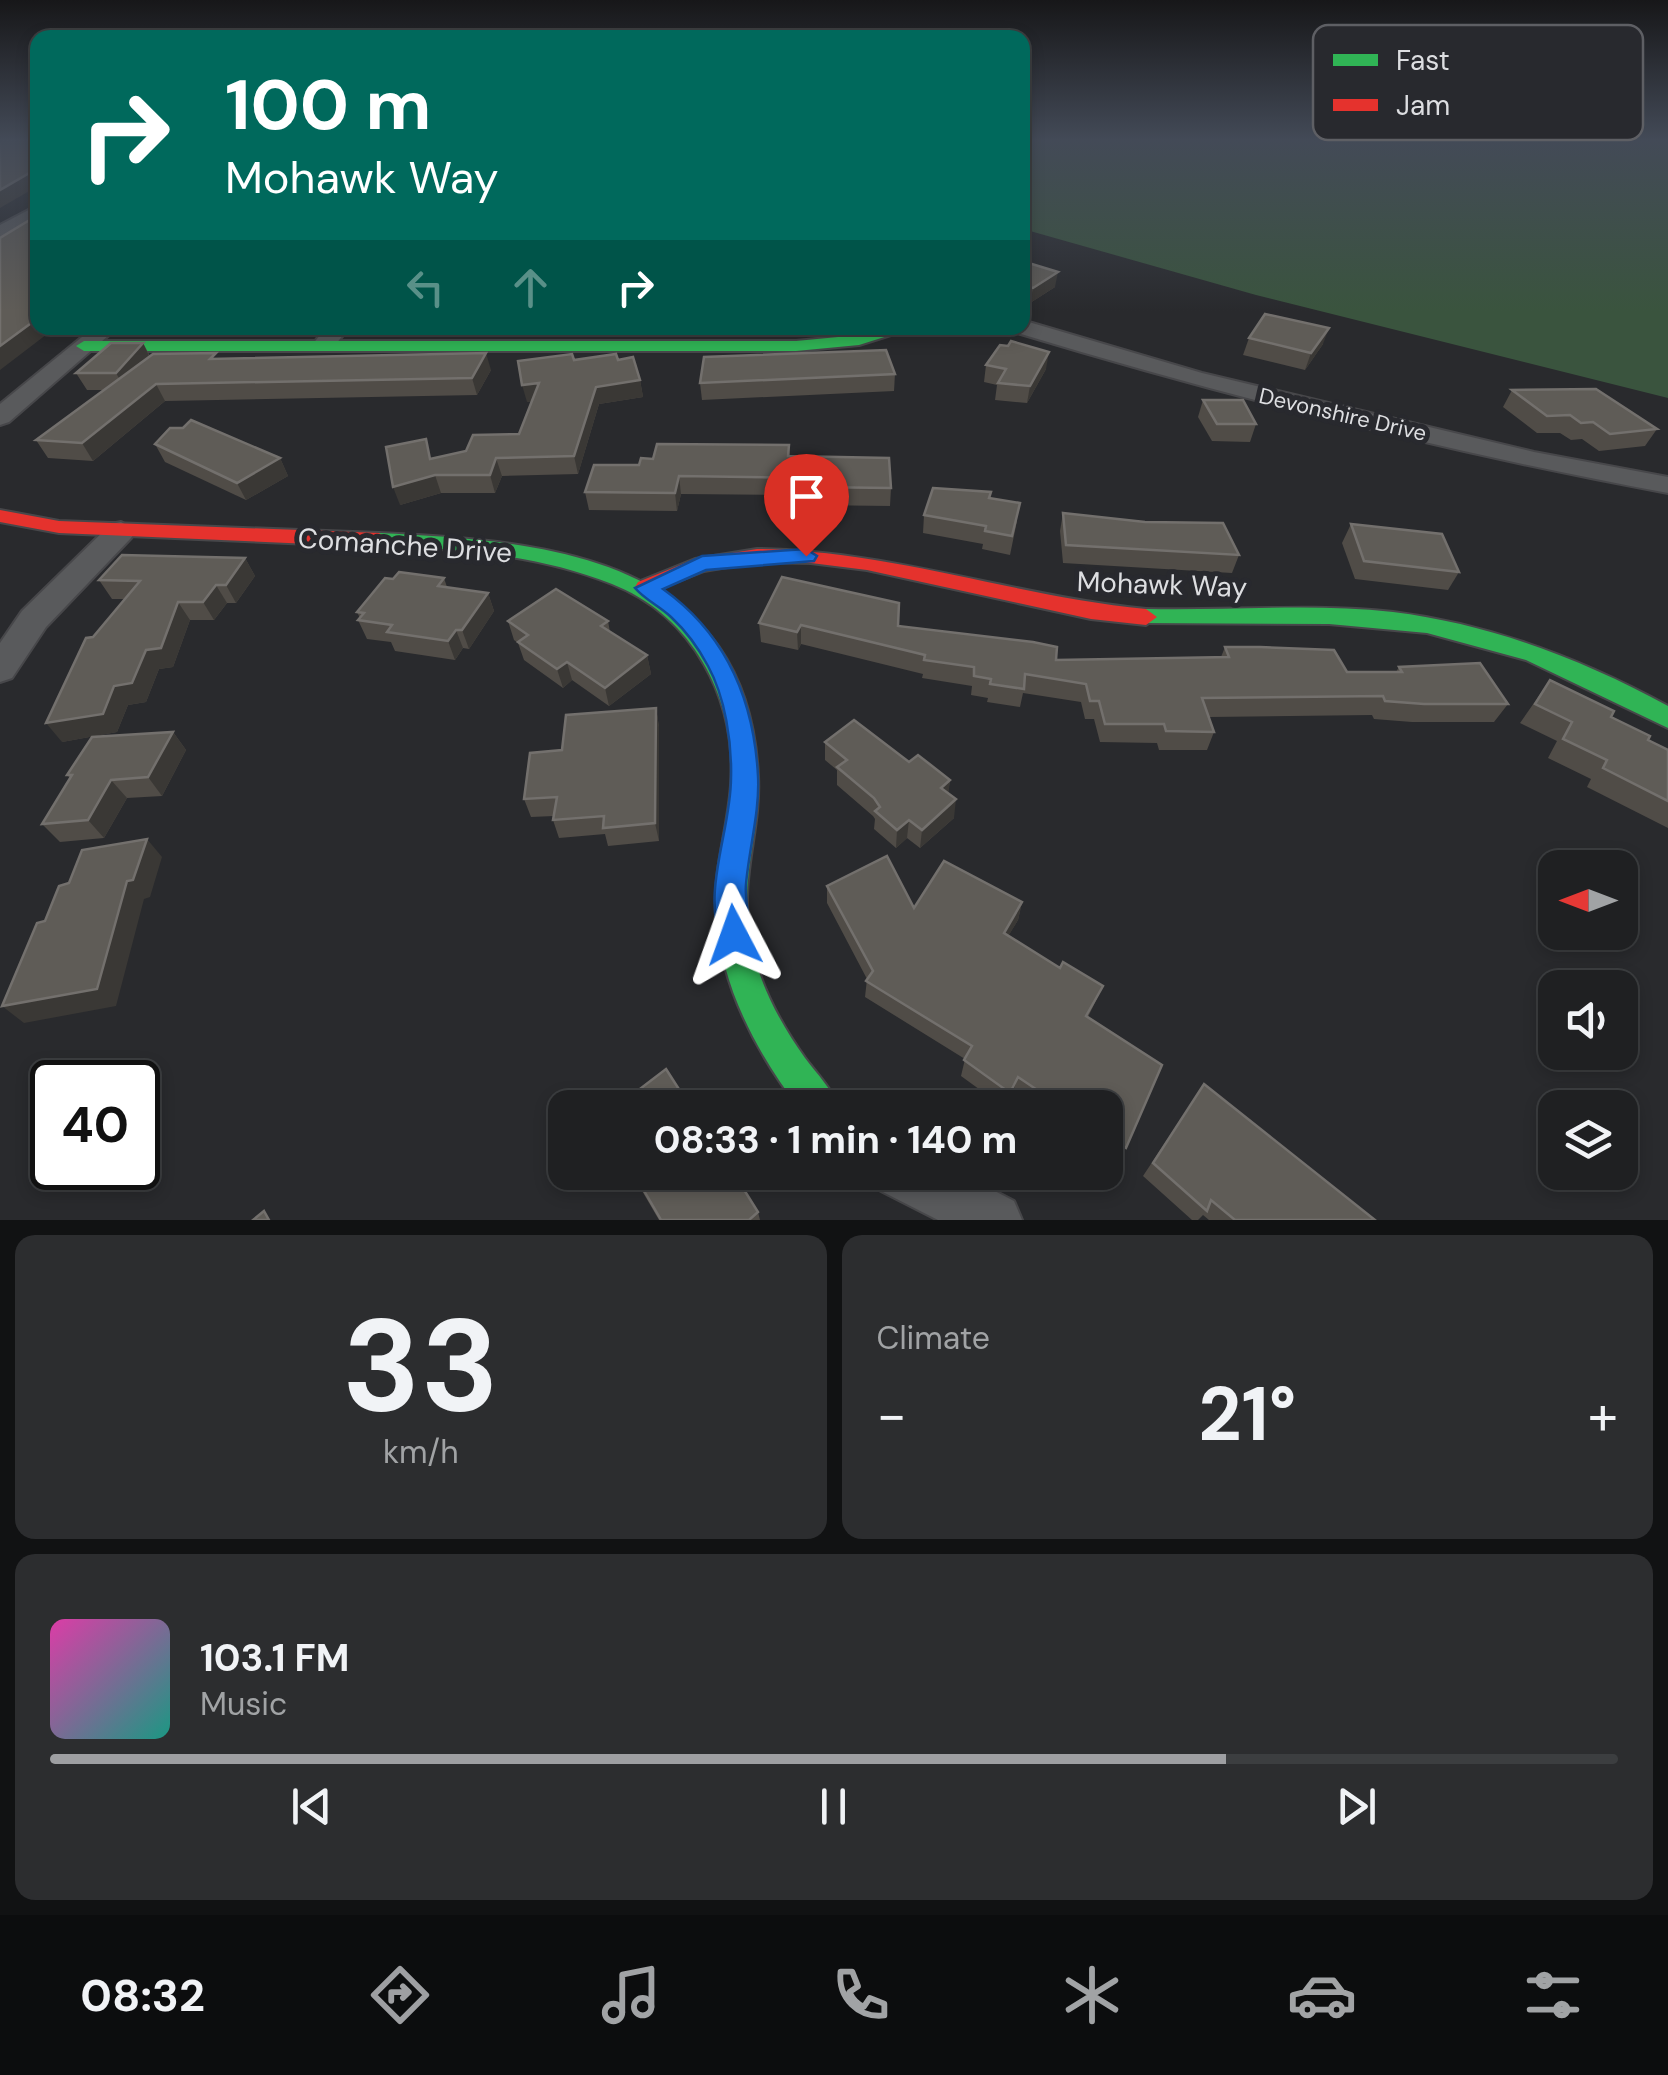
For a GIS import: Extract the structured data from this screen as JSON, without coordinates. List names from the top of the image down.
{
  "streets": {
    "street": ["Devonshire Drive", "Comanche Drive", "Mohawk Way"]
  },
  "crossings": [
    ["Comanche Drive", "Mohawk Way"]
  ],
  "legend": ["Fast", "Jam"],
  "north": "left",
  "page": {
    "turn": ["100 m", "Mohawk Way"],
    "limit": "40",
    "trip": "08:33 · 1 min · 140 m",
    "tile": [
      ["33", "km/h"],
      "Climate"
    ],
    "heat": ["−", "21°", "+"],
    "song": ["103.1 FM", "Music"],
    "tabs": "08:32"
  }
}
